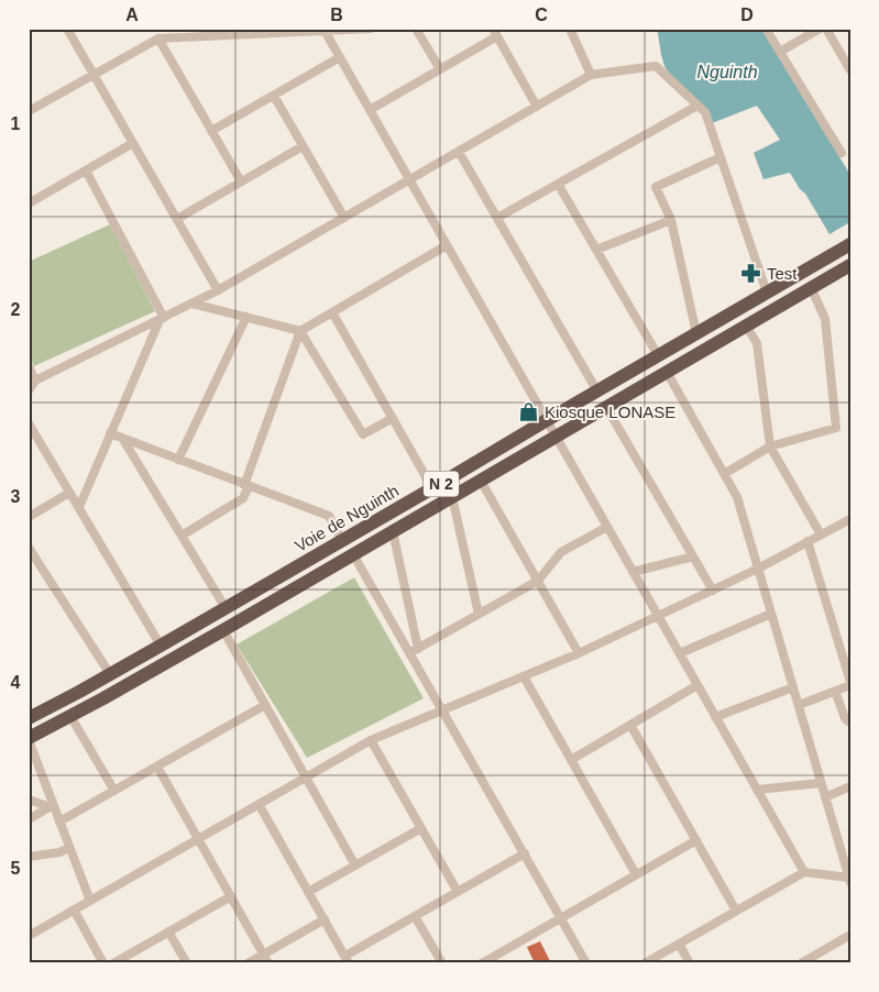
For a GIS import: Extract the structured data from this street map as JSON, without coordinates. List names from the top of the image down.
{
  "streets": {
    "highway": ["N 2", "Voie de Nguinth"]
  },
  "water": ["Nguinth"],
  "places": {
    "pharmacy": ["Test"],
    "shop": ["Kiosque LONASE"]
  },
  "grid": {
    "columns": [
      "A",
      "B",
      "C",
      "D"
    ],
    "rows": [
      "1",
      "2",
      "3",
      "4",
      "5"
    ]
  }
}
